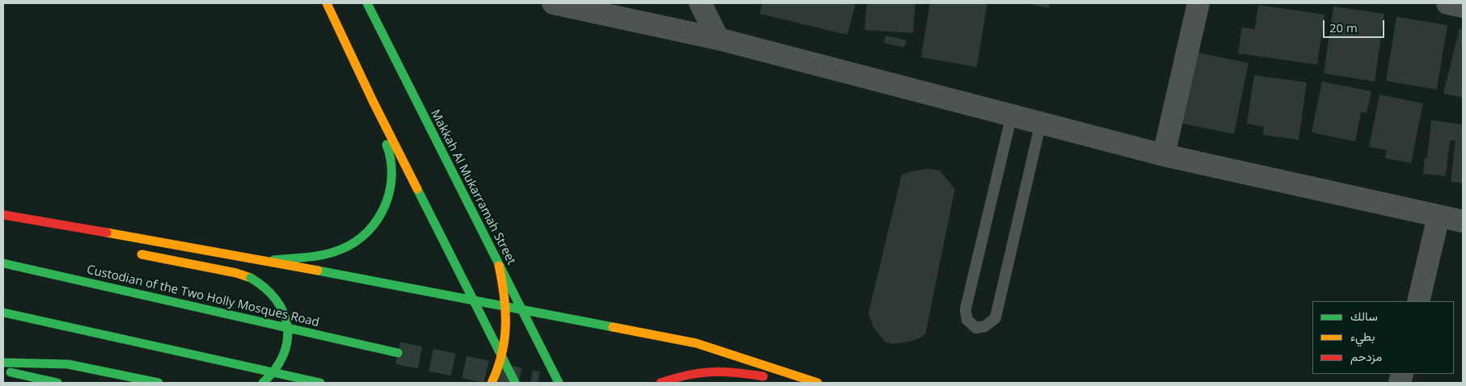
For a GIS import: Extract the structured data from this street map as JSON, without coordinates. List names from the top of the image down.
{
  "streets": {
    "main road": ["Makkah Al Mukarramah Street", "Custodian of the Two Holly Mosques Road"]
  },
  "legend": ["سالك", "بطيء", "مزدحم"],
  "scale_bar": "20 m"
}
